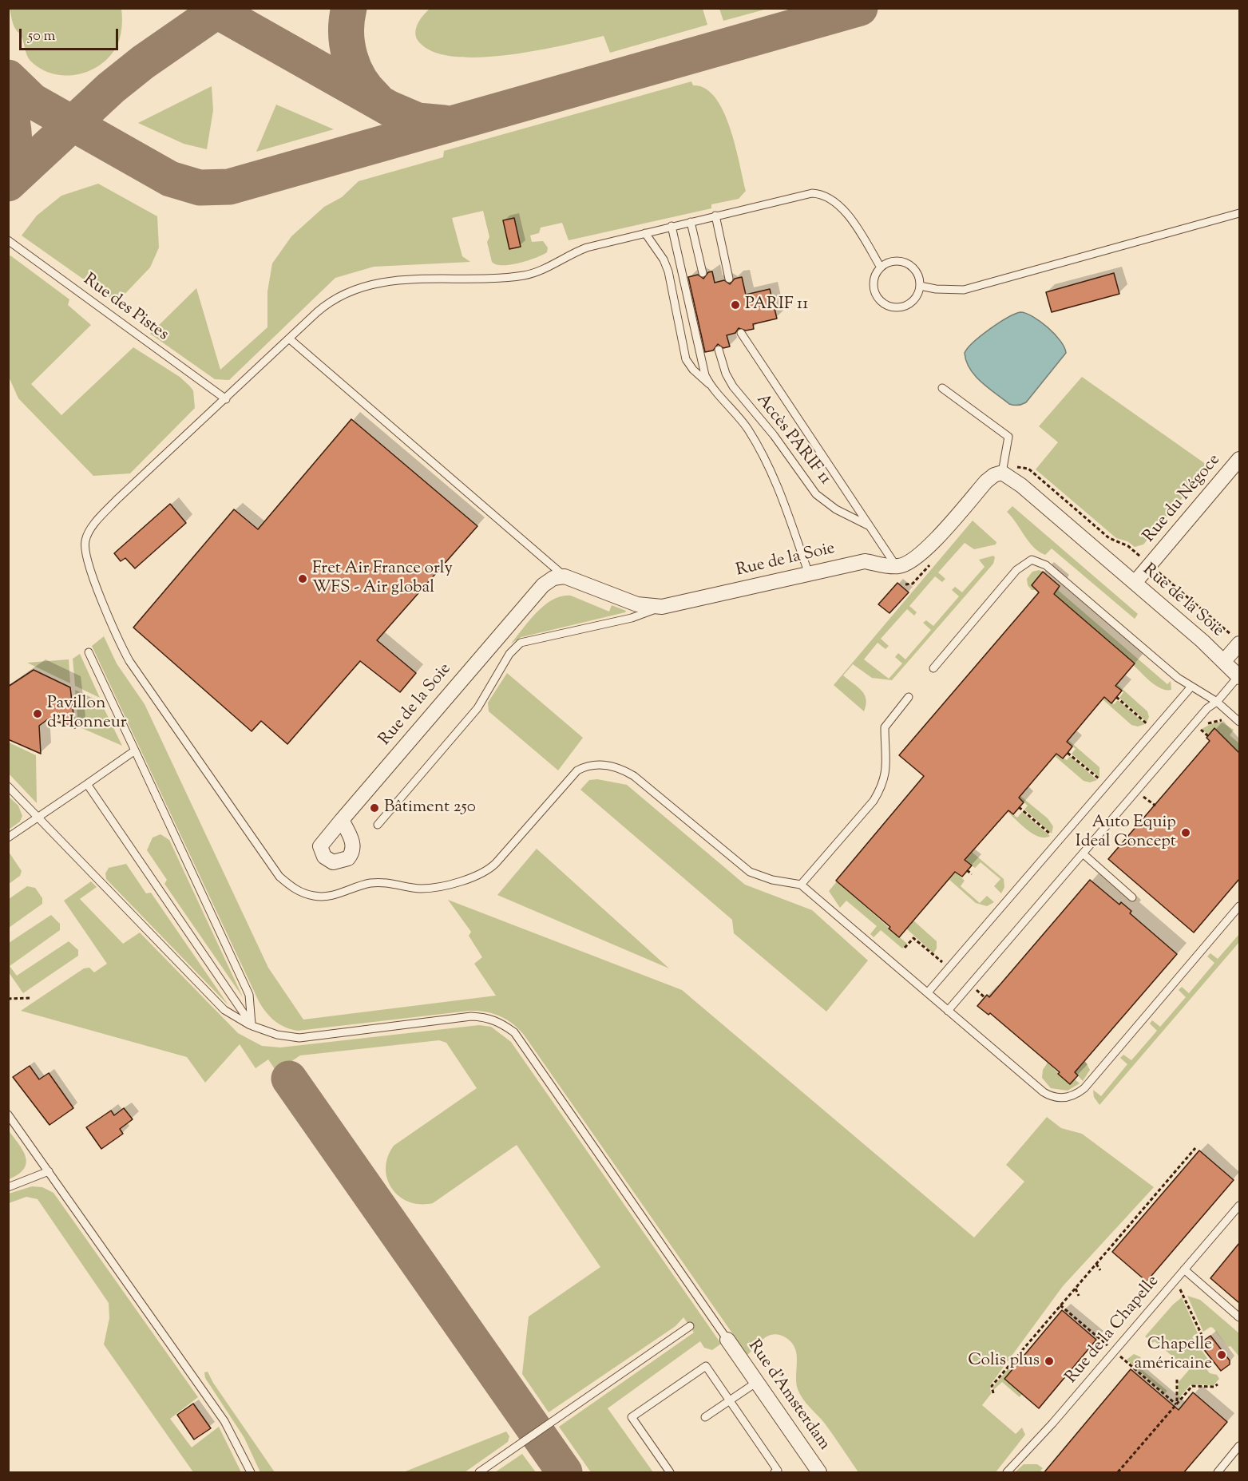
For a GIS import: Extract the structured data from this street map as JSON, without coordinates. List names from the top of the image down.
{
  "streets": {
    "street": ["Rue du Négoce", "Rue de la Soie", "Rue d'Amsterdam"],
    "lane": ["Rue des Pistes", "Accès PARIF 11", "Rue de la Chapelle"]
  },
  "crossings": [
    ["Accès PARIF 11", "Rue de la Soie"],
    ["Rue du Négoce", "Rue de la Soie"]
  ],
  "places": [
    "PARIF 11",
    "Fret Air France orly WFS - Air global",
    "Pavillon d'Honneur",
    "Bâtiment 250",
    "Auto Equip Ideal Concept",
    "Chapelle américaine",
    "Colis plus"
  ],
  "scale_bar": "50 m"
}
